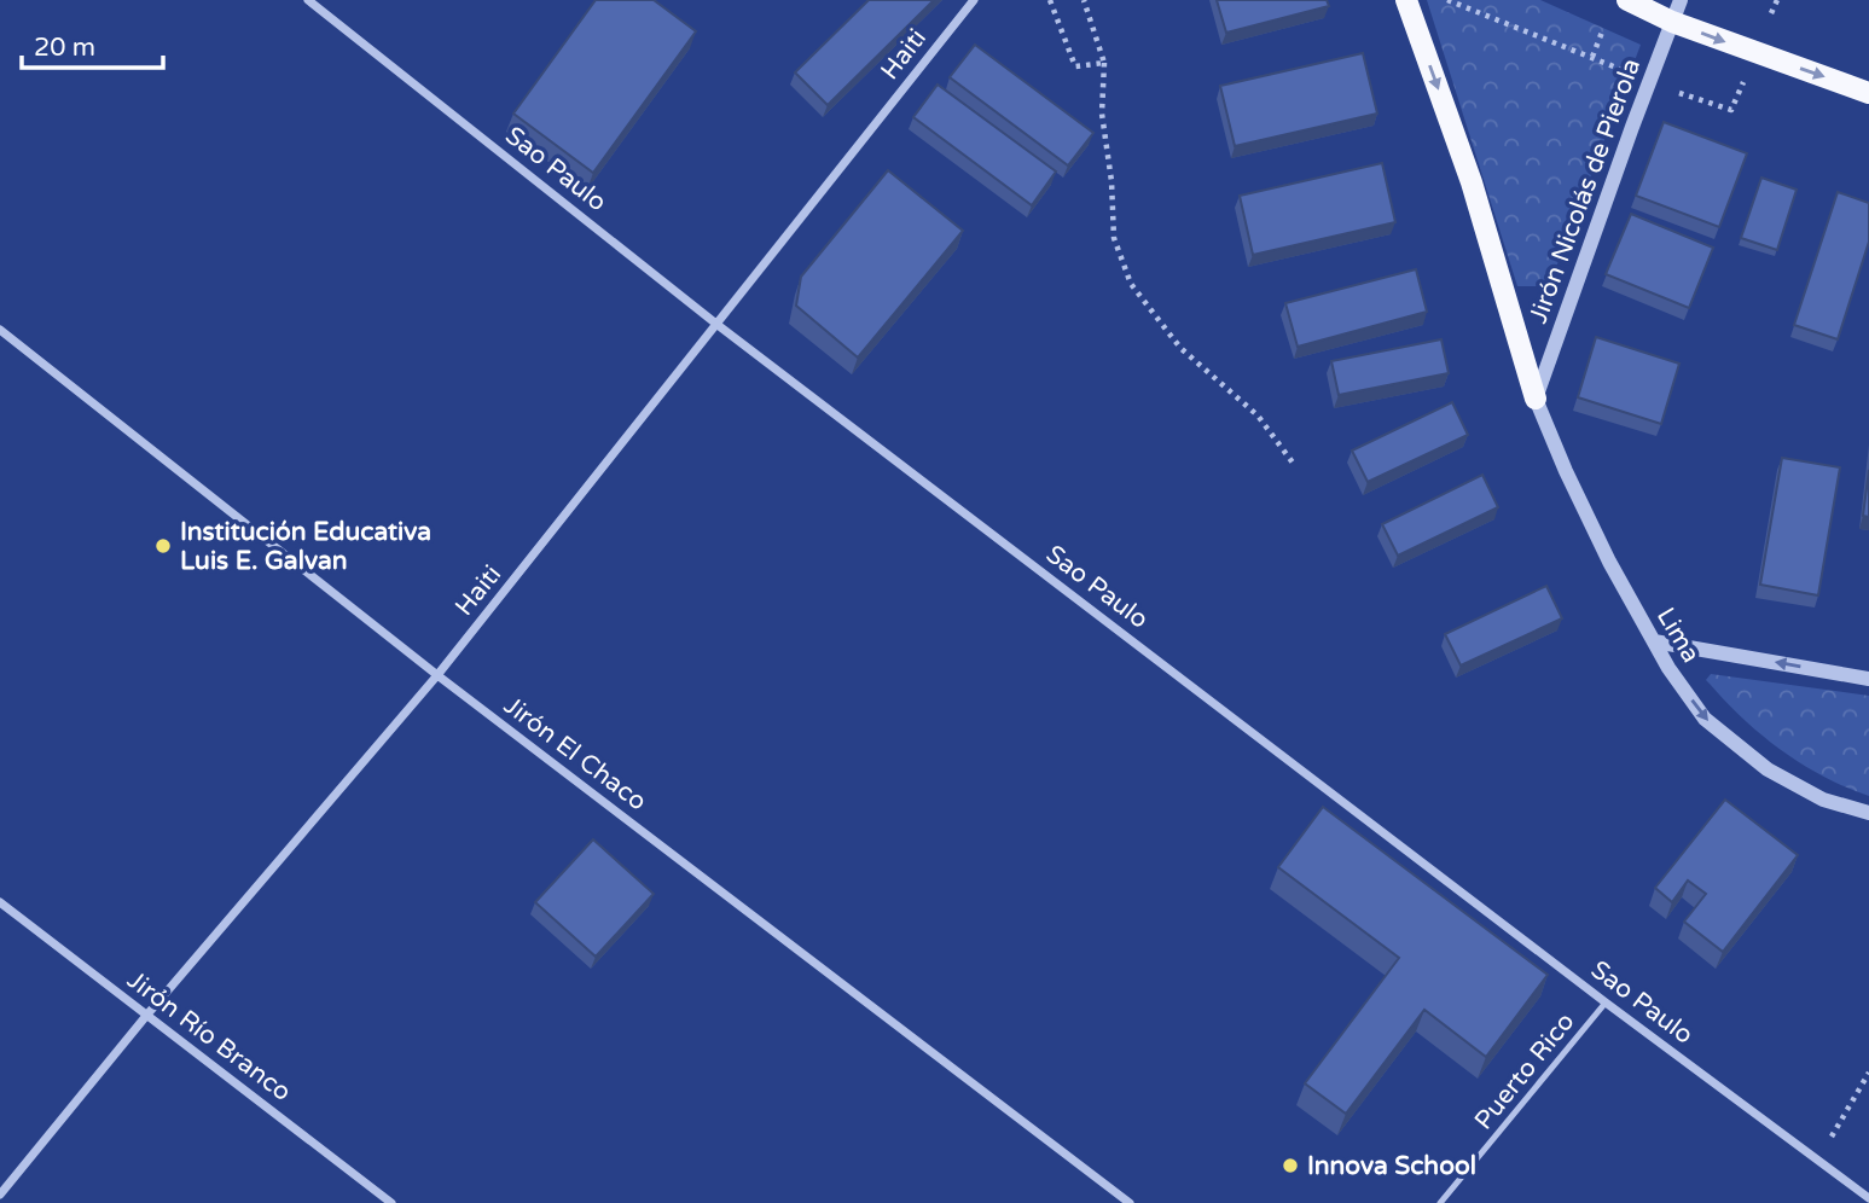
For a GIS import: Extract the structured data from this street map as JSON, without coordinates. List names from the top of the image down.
{
  "streets": {
    "street": [
      "Haiti",
      "Sao Paulo",
      "Jirón Nicolás de Pierola",
      "Lima",
      "Jirón El Chaco",
      "Jirón Río Branco"
    ],
    "lane": ["Puerto Rico"]
  },
  "crossings": [
    ["Haiti", "Sao Paulo"],
    ["Haiti", "Jirón El Chaco"],
    ["Haiti", "Jirón Río Branco"],
    ["Sao Paulo", "Puerto Rico"],
    ["Jirón Nicolás de Pierola", "Lima"]
  ],
  "one_way": ["Lima"],
  "places": ["Institución Educativa Luis E. Galvan", "Innova School"],
  "scale_bar": "20 m"
}
